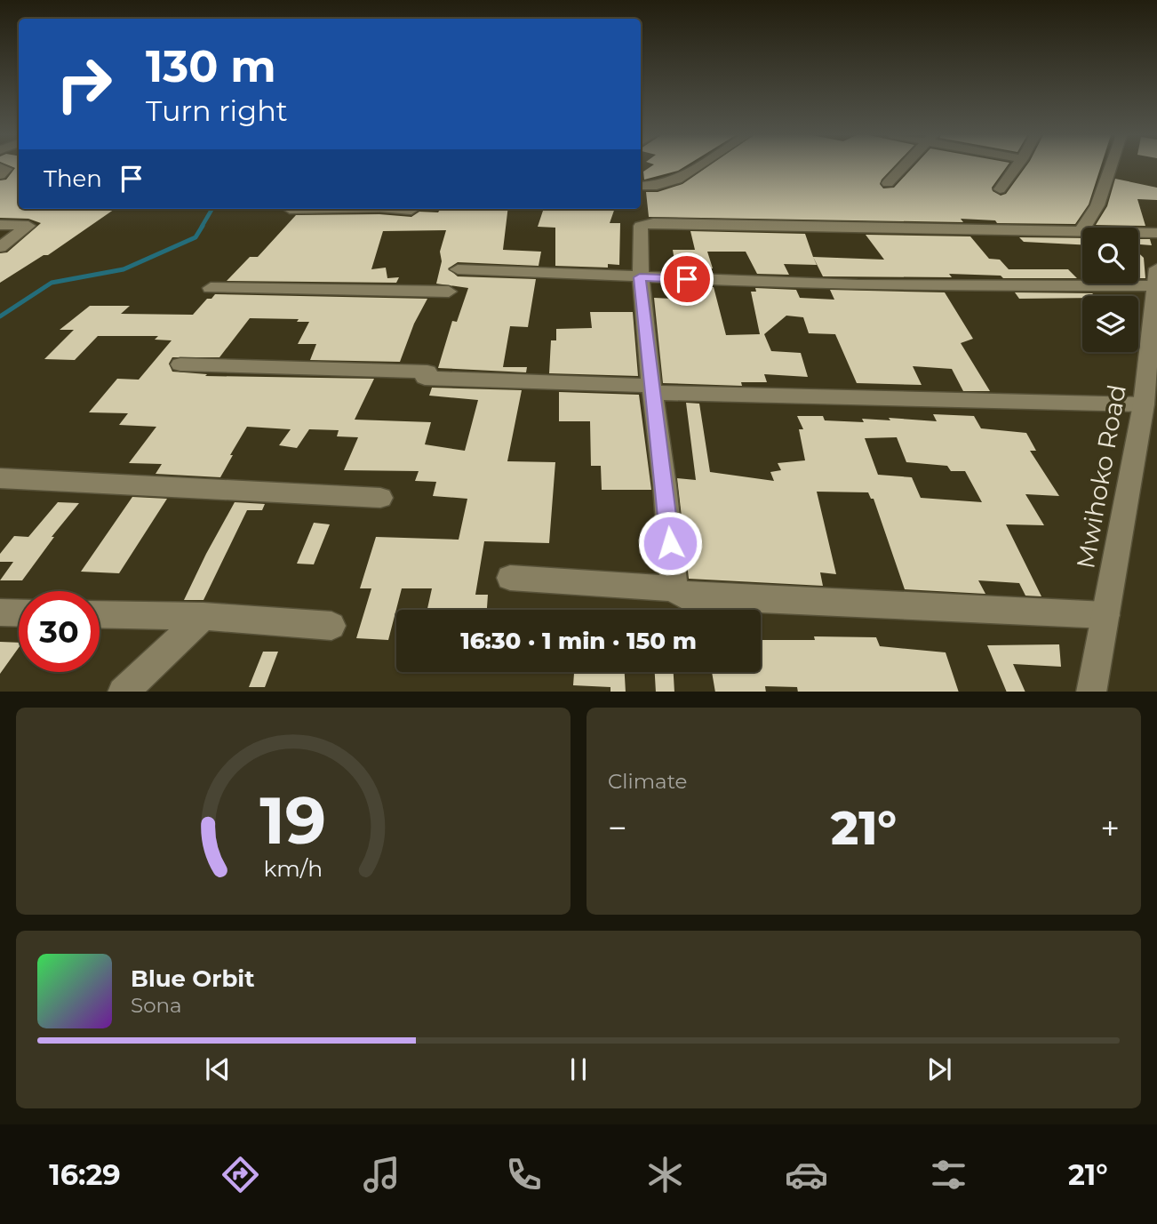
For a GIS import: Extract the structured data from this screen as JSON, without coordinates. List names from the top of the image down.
{
  "streets": {
    "street": ["Mwihoko Road"]
  },
  "page": {
    "turn": ["130 m", "Turn right"],
    "then": "Then",
    "limit": "30",
    "trip": "16:30 · 1 min · 150 m",
    "tile": "Climate",
    "heat": ["−", "21°", "+"],
    "song": ["Blue Orbit", "Sona"],
    "tabs": ["16:29", "21°"],
    "gauge": ["19", "km/h"]
  }
}
